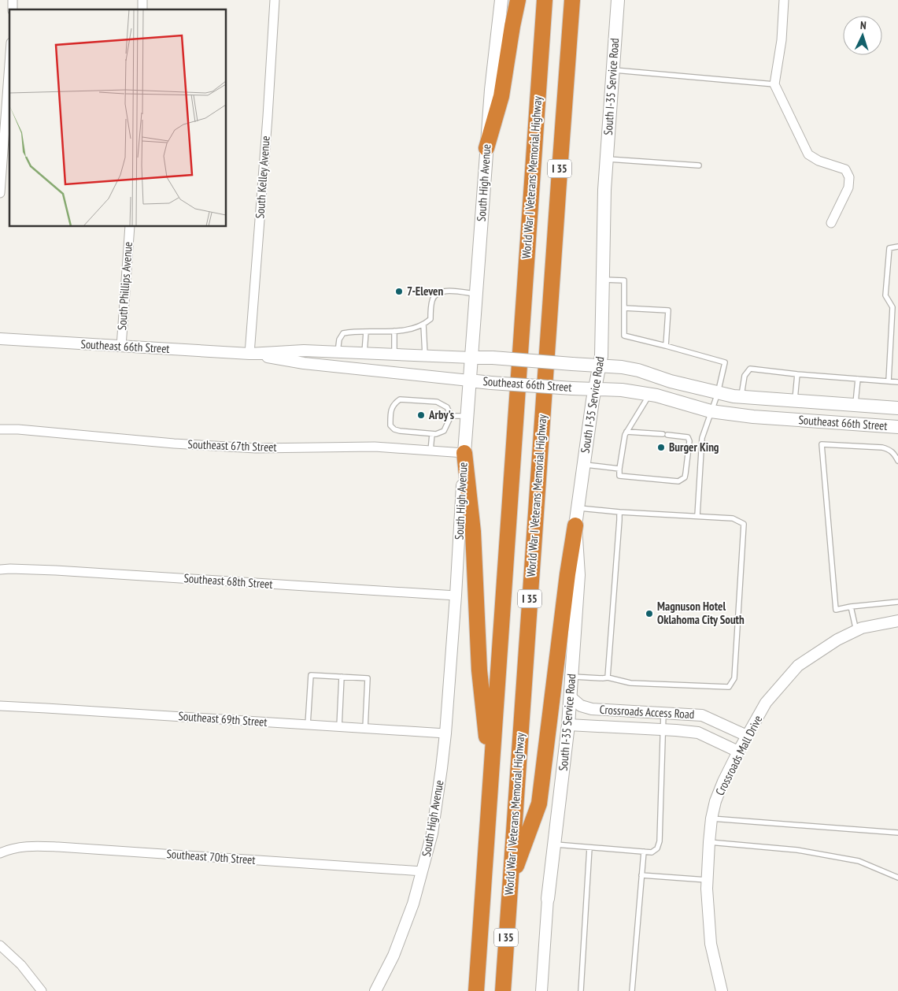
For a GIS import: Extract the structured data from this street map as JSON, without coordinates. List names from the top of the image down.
{
  "streets": {
    "highway": ["I 35", "World War I Veterans Memorial Highway"],
    "main road": ["South I-35 Service Road", "South High Avenue", "Southeast 66th Street"],
    "street": [
      "South Kelley Avenue",
      "South Phillips Avenue",
      "Southeast 67th Street",
      "Southeast 68th Street",
      "Crossroads Access Road",
      "Southeast 69th Street",
      "Crossroads Mall Drive",
      "Southeast 70th Street"
    ]
  },
  "crossings": [
    ["South I-35 Service Road", "Southeast 66th Street"],
    ["South I-35 Service Road", "Crossroads Access Road"],
    ["South Kelley Avenue", "Southeast 66th Street"],
    ["South High Avenue", "Southeast 66th Street"],
    ["South High Avenue", "Southeast 67th Street"],
    ["South High Avenue", "Southeast 68th Street"],
    ["South High Avenue", "Southeast 69th Street"],
    ["South High Avenue", "Southeast 70th Street"],
    ["South Phillips Avenue", "Southeast 66th Street"],
    ["Crossroads Access Road", "Crossroads Mall Drive"]
  ],
  "places": [
    "7-Eleven",
    "Arby's",
    "Burger King",
    "Magnuson Hotel Oklahoma City South"
  ],
  "north": "top"
}
